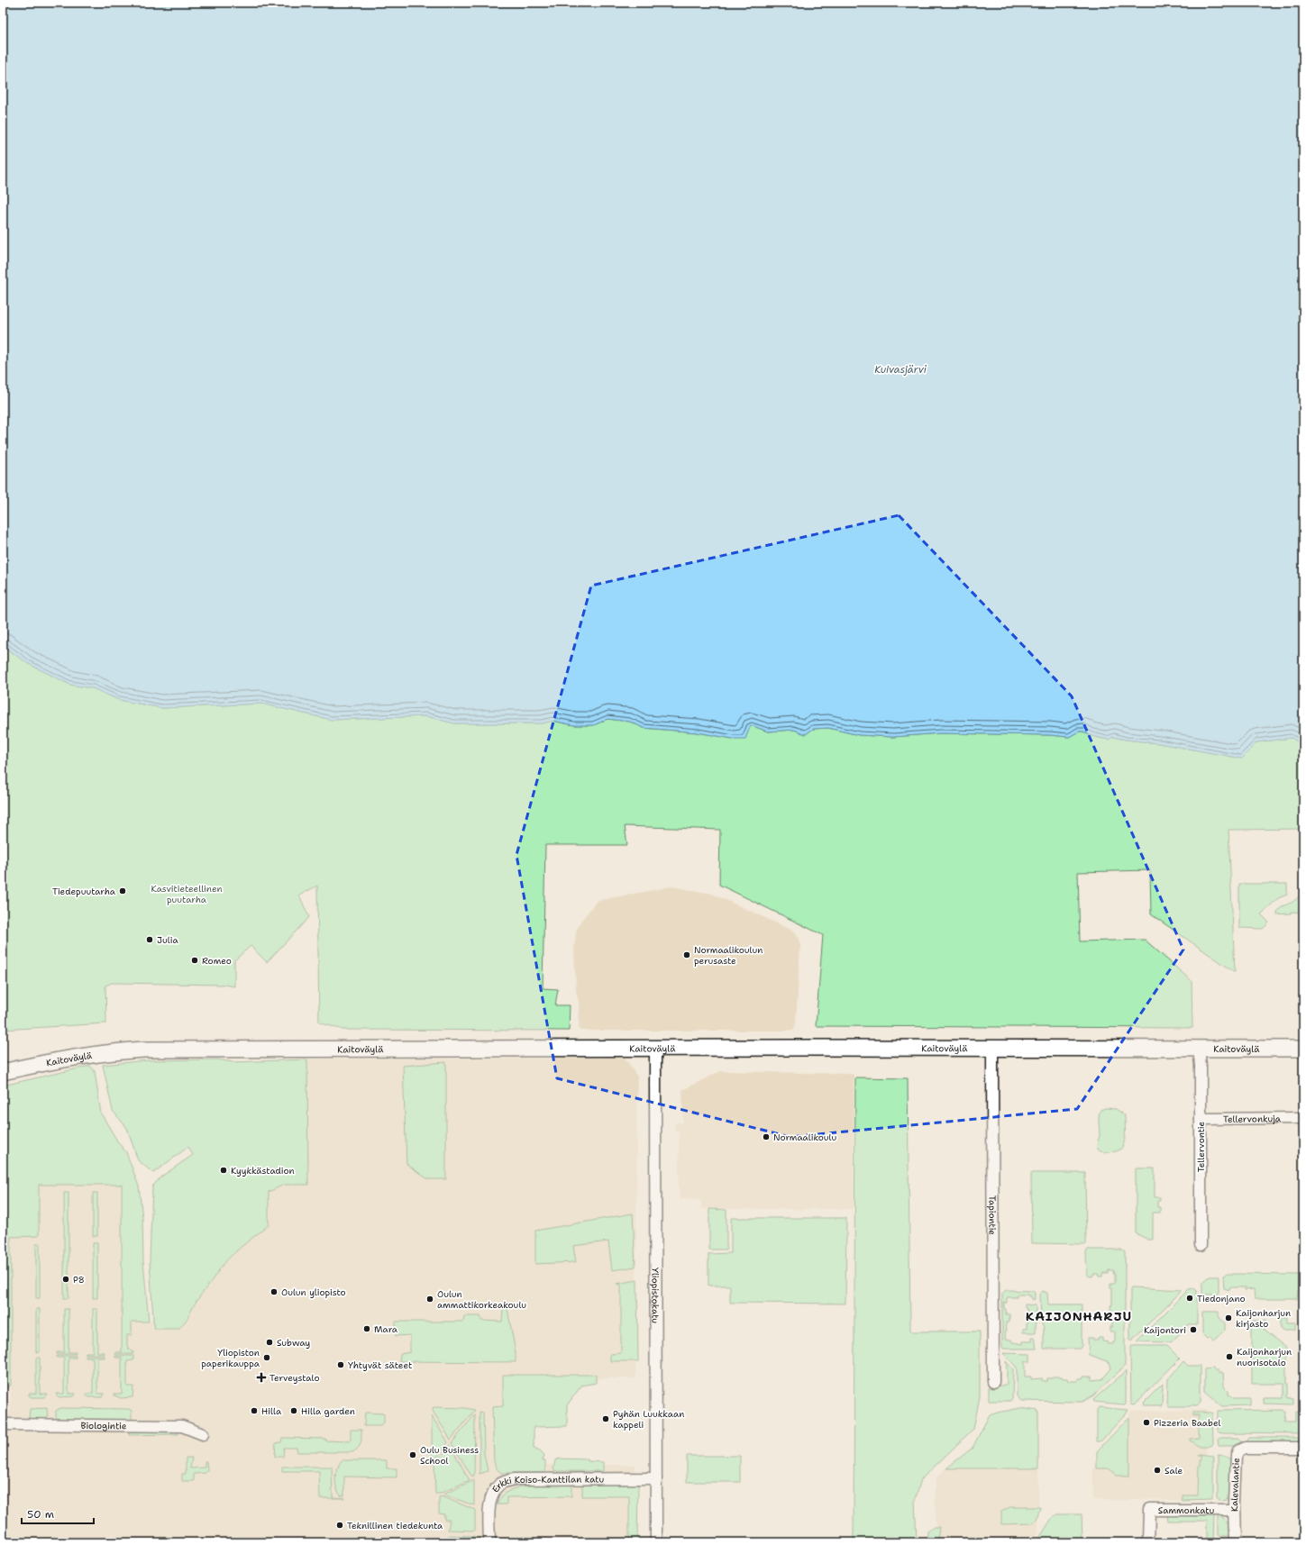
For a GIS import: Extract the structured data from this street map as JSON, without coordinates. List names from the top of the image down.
{
  "streets": {
    "street": [
      "Kaitoväylä",
      "Tellervonkuja",
      "Tellervontie",
      "Tapiontie",
      "Yliopistokatu",
      "Biologintie",
      "Kalevalantie",
      "Erkki Koiso-Kanttilan katu",
      "Sammonkatu"
    ]
  },
  "crossings": [
    ["Kaitoväylä", "Tellervontie"],
    ["Kaitoväylä", "Tapiontie"],
    ["Kaitoväylä", "Yliopistokatu"],
    ["Tellervonkuja", "Tellervontie"],
    ["Yliopistokatu", "Erkki Koiso-Kanttilan katu"],
    ["Kalevalantie", "Sammonkatu"]
  ],
  "districts": ["KAIJONHARJU"],
  "water": ["Kuivasjärvi"],
  "parks": ["Kasvitieteellinen puutarha"],
  "places": {
    "other": [
      "Tiedepuutarha",
      "Julia",
      "Normaalikoulun perusaste",
      "Romeo",
      "Normaalikoulu",
      "Kyykkästadion",
      "P8",
      "Oulun yliopisto",
      "Tiedonjano",
      "Oulun ammattikorkeakoulu",
      "Kaijonharjun kirjasto",
      "Mara",
      "Kaijontori",
      "Subway",
      "Kaijonharjun nuorisotalo",
      "Yliopiston paperikauppa",
      "Yhtyvät säteet",
      "Hilla",
      "Hilla garden",
      "Pyhän Luukkaan kappeli",
      "Pizzeria Baabel",
      "Oulu Business School",
      "Sale",
      "Teknillinen tiedekunta"
    ],
    "health": ["Terveystalo"]
  },
  "scale_bar": "50 m"
}
